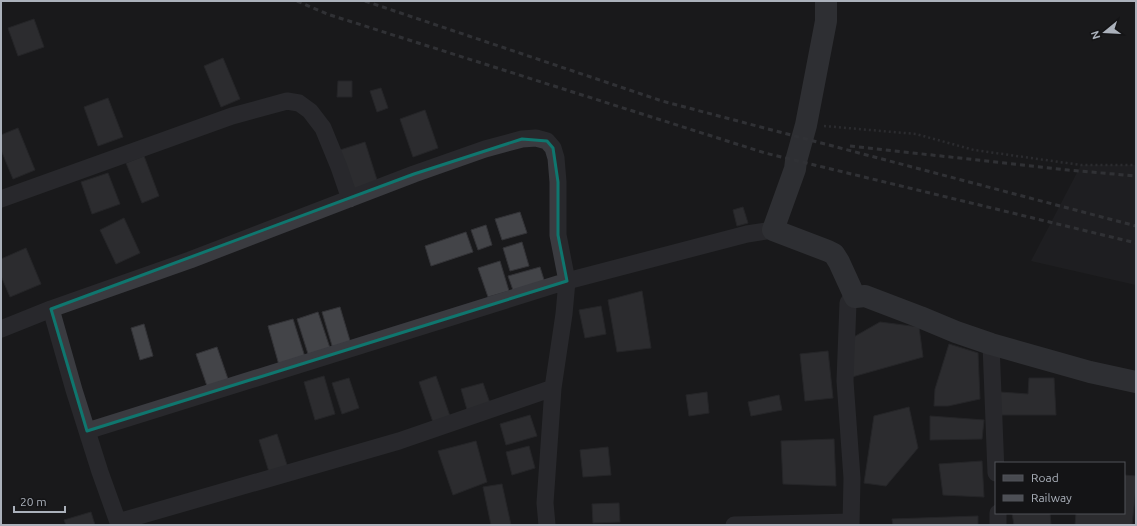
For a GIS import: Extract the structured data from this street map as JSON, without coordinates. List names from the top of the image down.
{
  "legend": ["Road", "Railway"],
  "scale_bar": "20 m",
  "north": "left"
}
